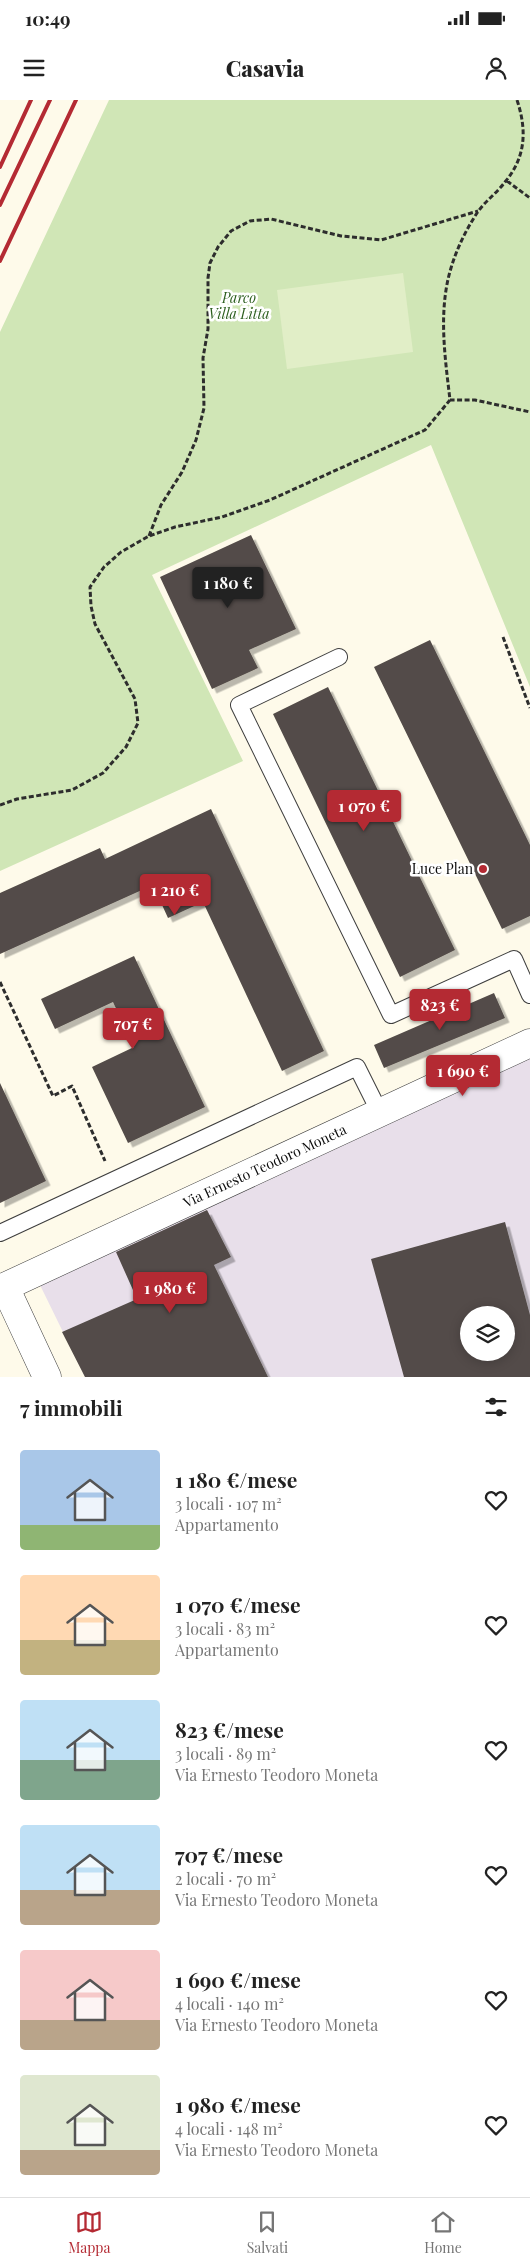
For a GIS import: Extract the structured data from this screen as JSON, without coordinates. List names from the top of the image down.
{
  "streets": {
    "street": ["Via Ernesto Teodoro Moneta"]
  },
  "parks": ["Parco Villa Litta"],
  "places": ["Luce Plan"],
  "page": {
    "status": "10:49",
    "header": "Casavia",
    "price": [
      "1 180 €",
      "1 070 €",
      "1 210 €",
      "823 €",
      "707 €",
      "1 690 €",
      "1 980 €"
    ],
    "heading": "7 immobili",
    "list": [
      {
        "name": "1 180 €/mese",
        "note": "3 locali · 107 m² · Appartamento"
      },
      {
        "name": "1 070 €/mese",
        "note": "3 locali · 83 m² · Appartamento"
      },
      {
        "name": "823 €/mese",
        "note": "3 locali · 89 m² · Via Ernesto Teodoro Moneta"
      },
      {
        "name": "707 €/mese",
        "note": "2 locali · 70 m² · Via Ernesto Teodoro Moneta"
      },
      {
        "name": "1 690 €/mese",
        "note": "4 locali · 140 m² · Via Ernesto Teodoro Moneta"
      },
      {
        "name": "1 980 €/mese",
        "note": "4 locali · 148 m² · Via Ernesto Teodoro Moneta"
      }
    ],
    "tabs": ["Mappa", "Salvati", "Home"]
  }
}
